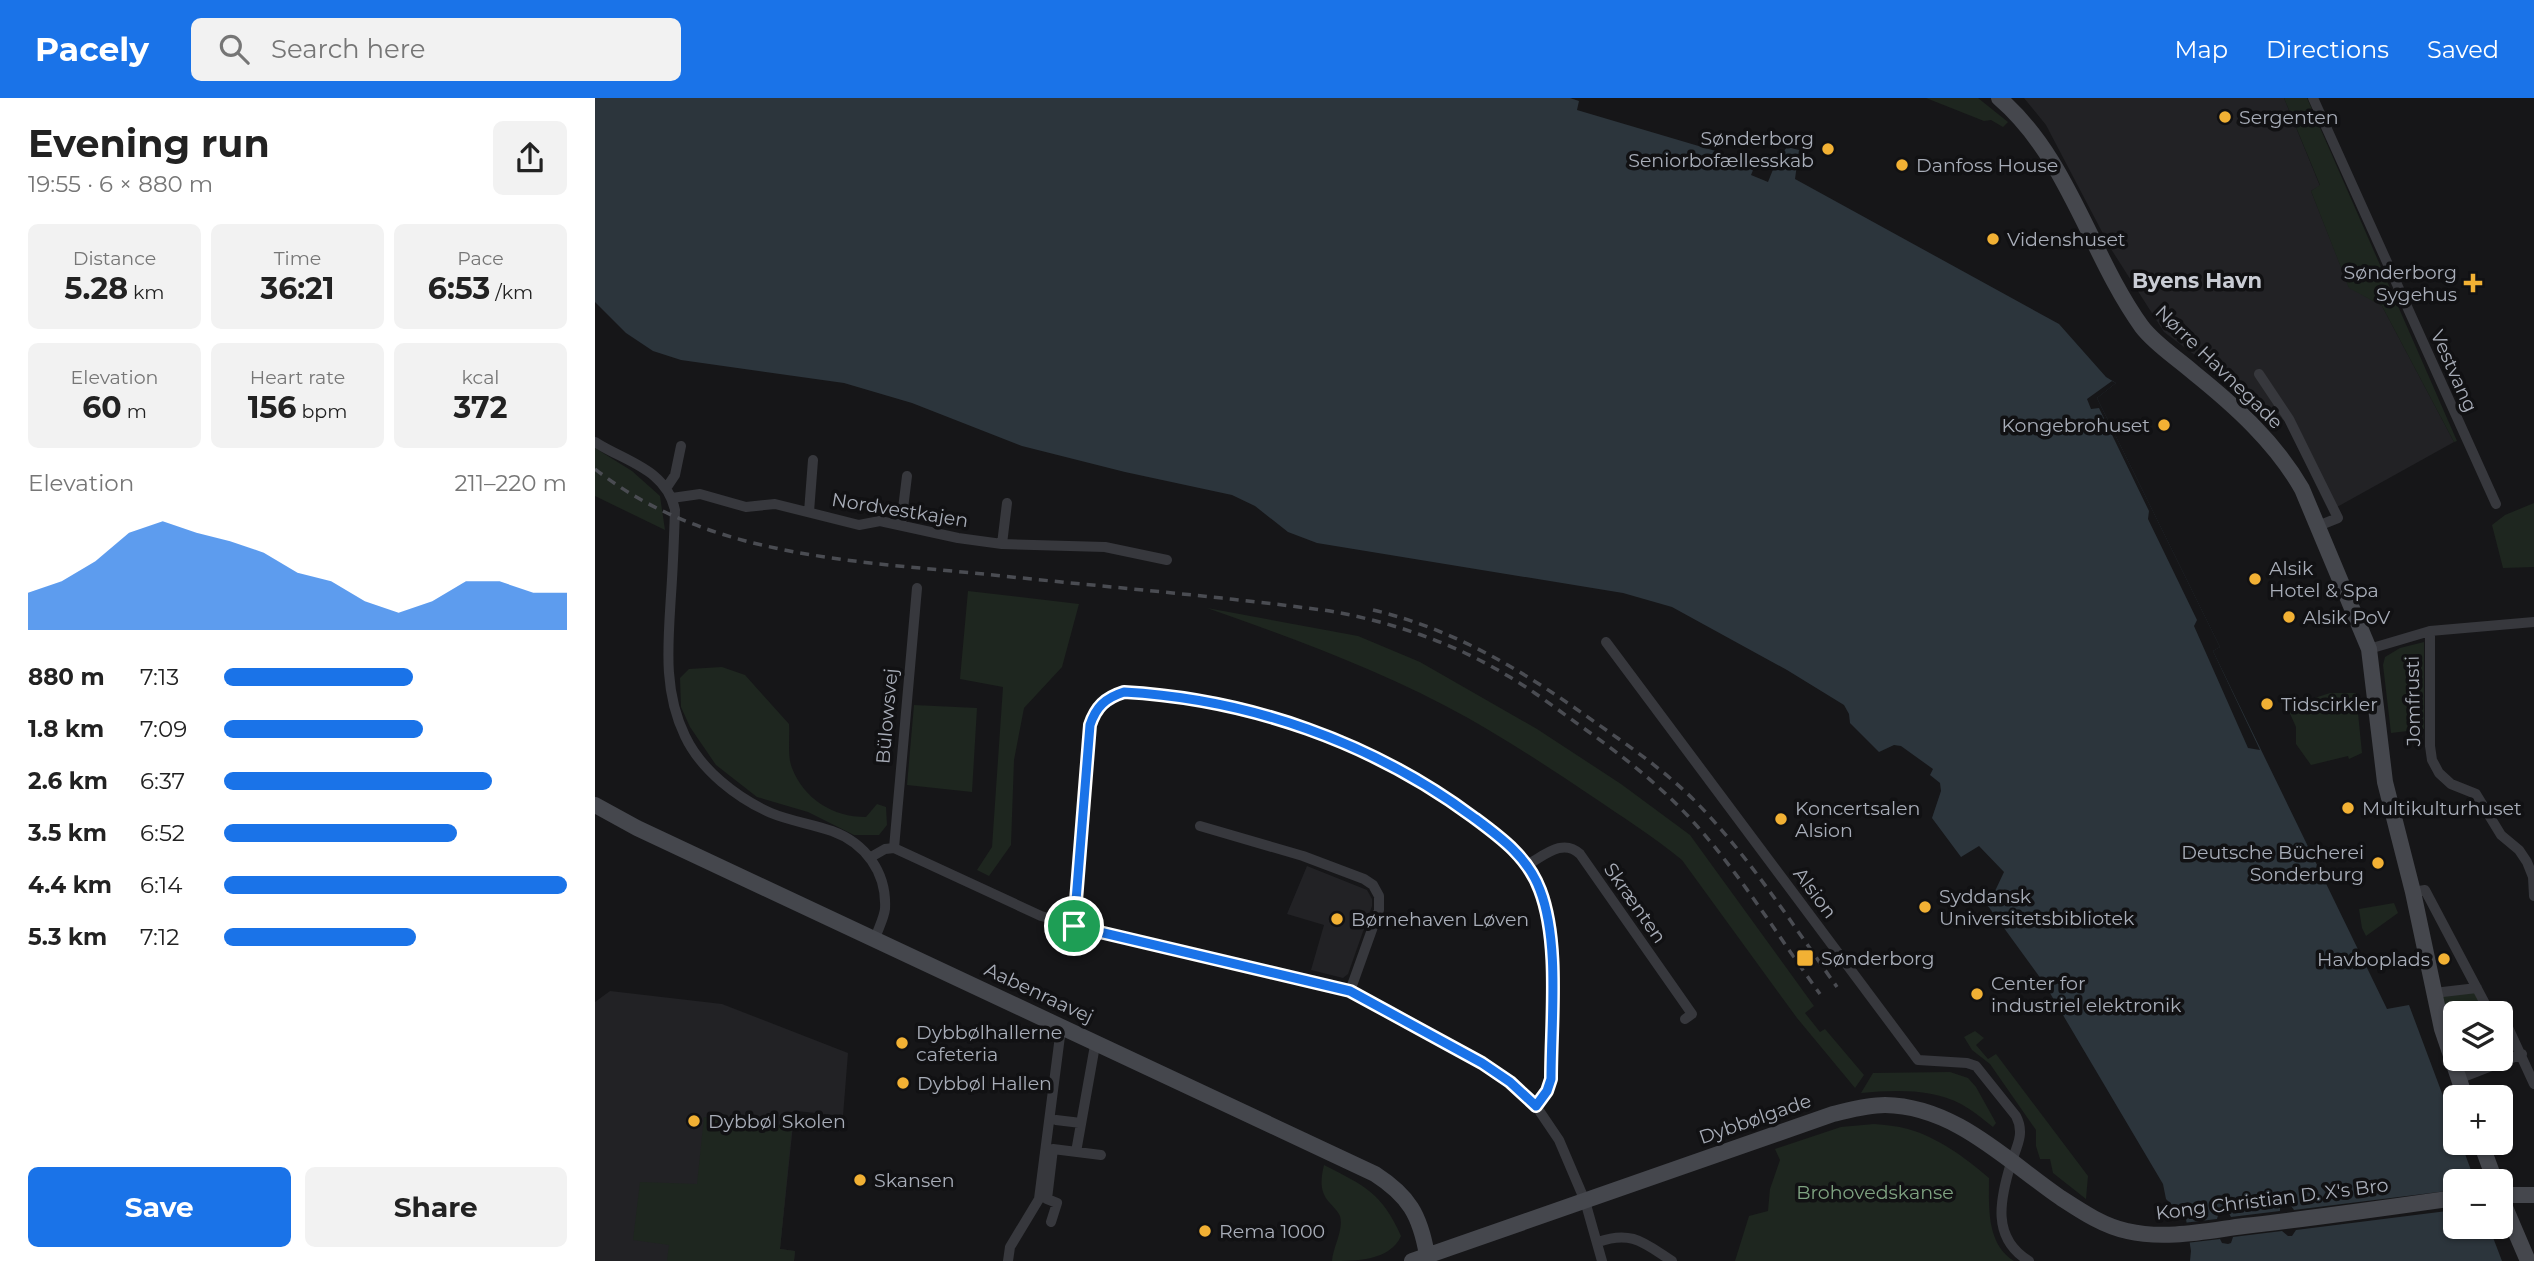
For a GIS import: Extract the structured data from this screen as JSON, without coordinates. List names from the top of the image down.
{
  "streets": {
    "street": [
      "Nørre Havnegade",
      "Vestvang",
      "Nordvestkajen",
      "Jomfrusti",
      "Bülowsvej",
      "Alsion",
      "Skrænten",
      "Aabenraavej",
      "Dybbølgade",
      "Kong Christian D. X's Bro"
    ]
  },
  "crossings": [
    ["Alsion", "Dybbølgade"],
    ["Aabenraavej", "Dybbølgade"],
    ["Dybbølgade", "Kong Christian D. X's Bro"]
  ],
  "districts": ["Byens Havn"],
  "parks": ["Brohovedskanse"],
  "places": {
    "other": [
      "Sergenten",
      "Sønderborg Seniorbofællesskab",
      "Danfoss House",
      "Videnshuset",
      "Kongebrohuset",
      "Alsik Hotel & Spa",
      "Alsik PoV",
      "Tidscirkler",
      "Multikulturhuset",
      "Koncertsalen Alsion",
      "Deutsche Bücherei Sonderburg",
      "Syddansk Universitetsbibliotek",
      "Børnehaven Løven",
      "Havboplads",
      "Center for industriel elektronik",
      "Dybbølhallerne cafeteria",
      "Dybbøl Hallen",
      "Dybbøl Skolen",
      "Skansen",
      "Rema 1000"
    ],
    "health": ["Sønderborg Sygehus"],
    "transit": ["Sønderborg"]
  },
  "page": {
    "header": "Pacely",
    "search": "Search here",
    "nav": ["Map", "Directions", "Saved"],
    "heading": ["Evening run", "19:55 · 6 × 880 m"],
    "stats": [
      ["Distance", "5.28 km"],
      ["Time", "36:21"],
      ["Pace", "6:53 /km"],
      ["Elevation", "60 m"],
      ["Heart rate", "156 bpm"],
      ["kcal", "372"]
    ],
    "chart": ["Elevation", "211–220 m"],
    "list": [
      {
        "name": "880 m",
        "note": "7:13"
      },
      {
        "name": "1.8 km",
        "note": "7:09"
      },
      {
        "name": "2.6 km",
        "note": "6:37"
      },
      {
        "name": "3.5 km",
        "note": "6:52"
      },
      {
        "name": "4.4 km",
        "note": "6:14"
      },
      {
        "name": "5.3 km",
        "note": "7:12"
      }
    ],
    "map_buttons": ["+", "−"],
    "buttons": ["Save", "Share"]
  }
}
